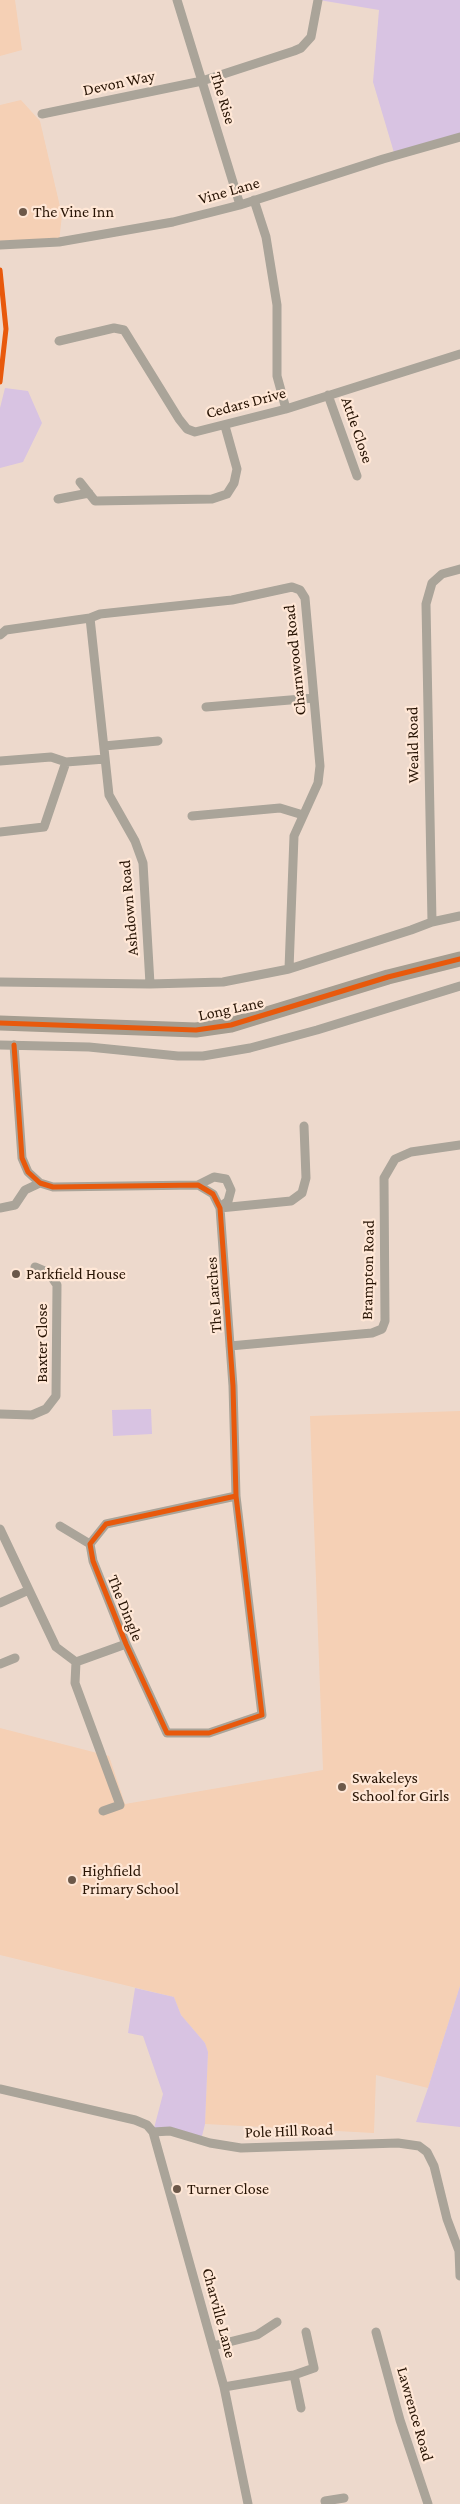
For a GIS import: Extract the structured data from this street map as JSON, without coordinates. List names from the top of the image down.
{
  "streets": {
    "main road": ["Long Lane"],
    "street": [
      "Devon Way",
      "The Rise",
      "Vine Lane",
      "Cedars Drive",
      "Attle Close",
      "Charnwood Road",
      "Weald Road",
      "Ashdown Road",
      "Brampton Road",
      "The Larches",
      "Baxter Close",
      "The Dingle",
      "Pole Hill Road",
      "Charville Lane",
      "Lawrence Road"
    ]
  },
  "crossings": [
    ["Devon Way", "The Rise"],
    ["The Rise", "Vine Lane"],
    ["Cedars Drive", "Attle Close"],
    ["Charnwood Road", "Ashdown Road"],
    ["Charnwood Road", "Long Lane"],
    ["Weald Road", "Long Lane"],
    ["Ashdown Road", "Long Lane"],
    ["Brampton Road", "The Larches"],
    ["The Larches", "The Dingle"],
    ["Pole Hill Road", "Charville Lane"]
  ],
  "places": [
    "The Vine Inn",
    "Parkfield House",
    "Swakeleys School for Girls",
    "Highfield Primary School",
    "Turner Close"
  ]
}
